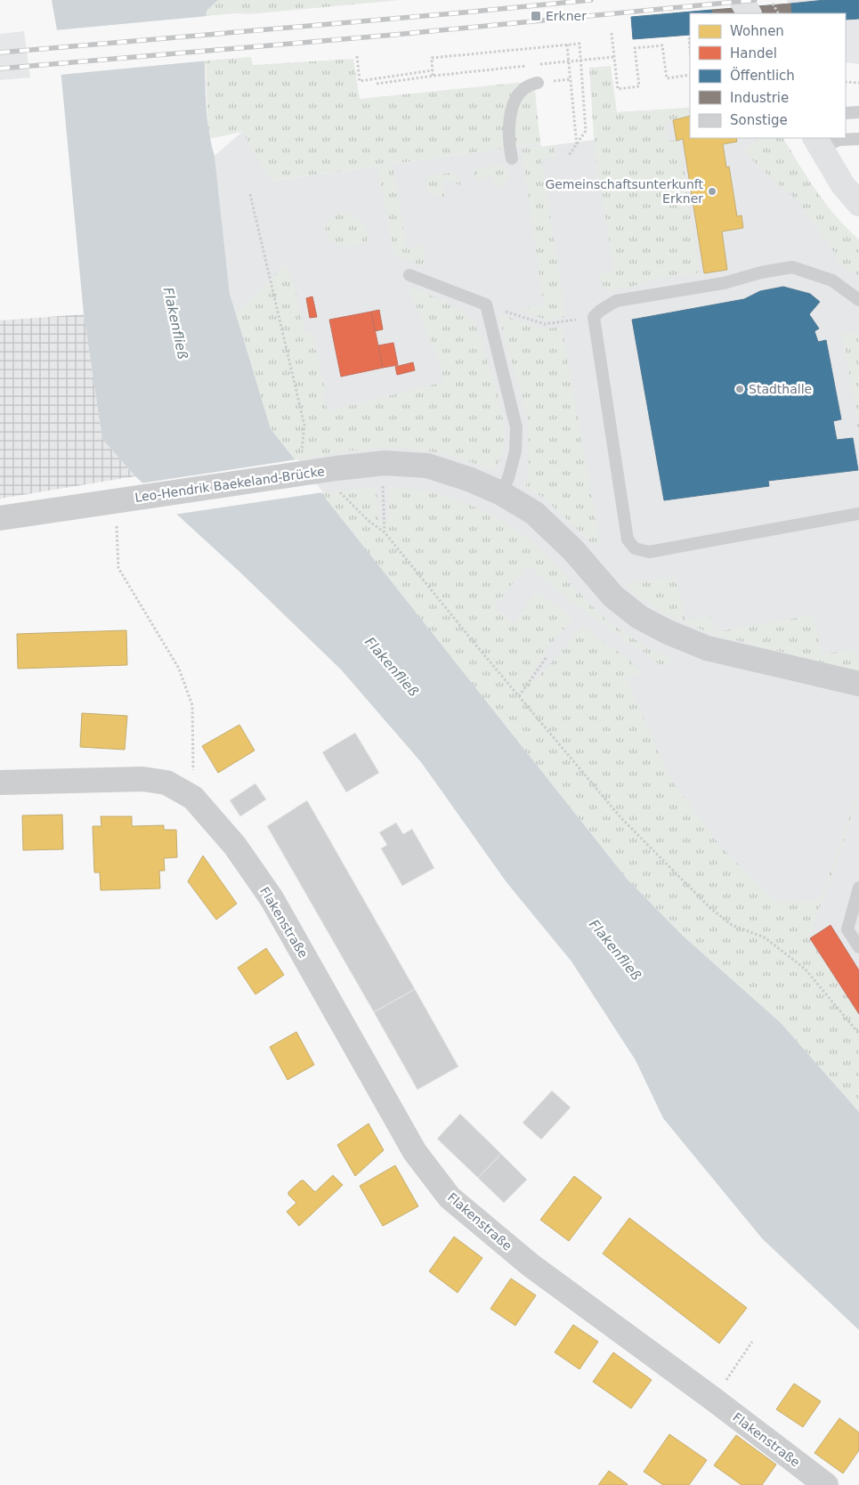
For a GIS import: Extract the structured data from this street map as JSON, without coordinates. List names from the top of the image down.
{
  "streets": {
    "street": ["Leo-Hendrik Baekeland-Brücke", "Flakenstraße"]
  },
  "water": ["Flakenfließ"],
  "places": {
    "transit": ["Erkner"],
    "other": ["Gemeinschaftsunterkunft Erkner", "Stadthalle"]
  },
  "legend": [
    "Wohnen",
    "Handel",
    "Öffentlich",
    "Industrie",
    "Sonstige"
  ]
}
